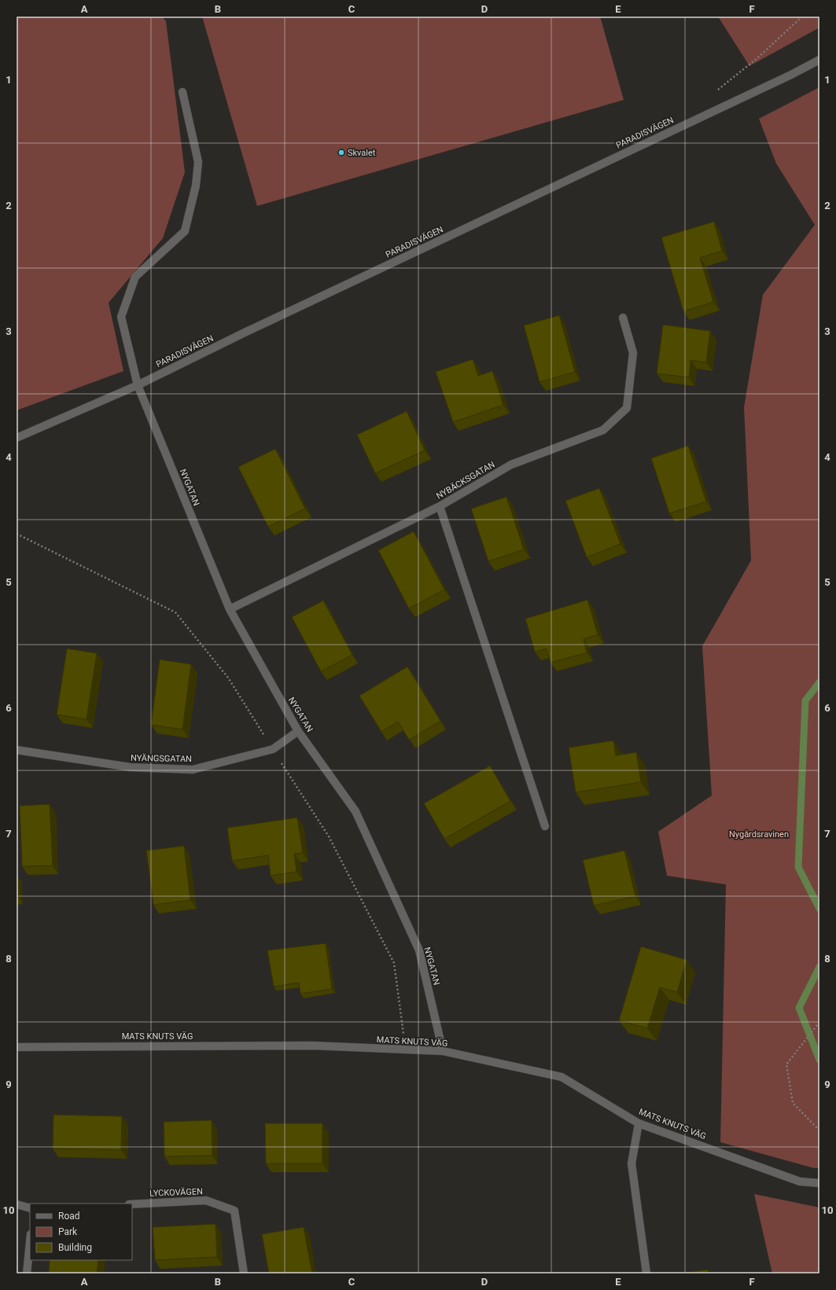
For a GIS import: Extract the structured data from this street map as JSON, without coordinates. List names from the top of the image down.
{
  "streets": {
    "street": [
      "PARADISVÄGEN",
      "NYBÄCKSGATAN",
      "NYGATAN",
      "NYÄNGSGATAN",
      "MATS KNUTS VÄG",
      "LYCKOVÄGEN"
    ]
  },
  "crossings": [
    ["PARADISVÄGEN", "NYGATAN"],
    ["NYBÄCKSGATAN", "NYGATAN"],
    ["NYGATAN", "NYÄNGSGATAN"],
    ["NYGATAN", "MATS KNUTS VÄG"]
  ],
  "parks": ["Nygårdsravinen"],
  "places": ["Skvalet"],
  "legend": ["Road", "Park", "Building"],
  "grid": {
    "columns": [
      "A",
      "B",
      "C",
      "D",
      "E",
      "F"
    ],
    "rows": [
      "1",
      "2",
      "3",
      "4",
      "5",
      "6",
      "7",
      "8",
      "9",
      "10"
    ]
  }
}
